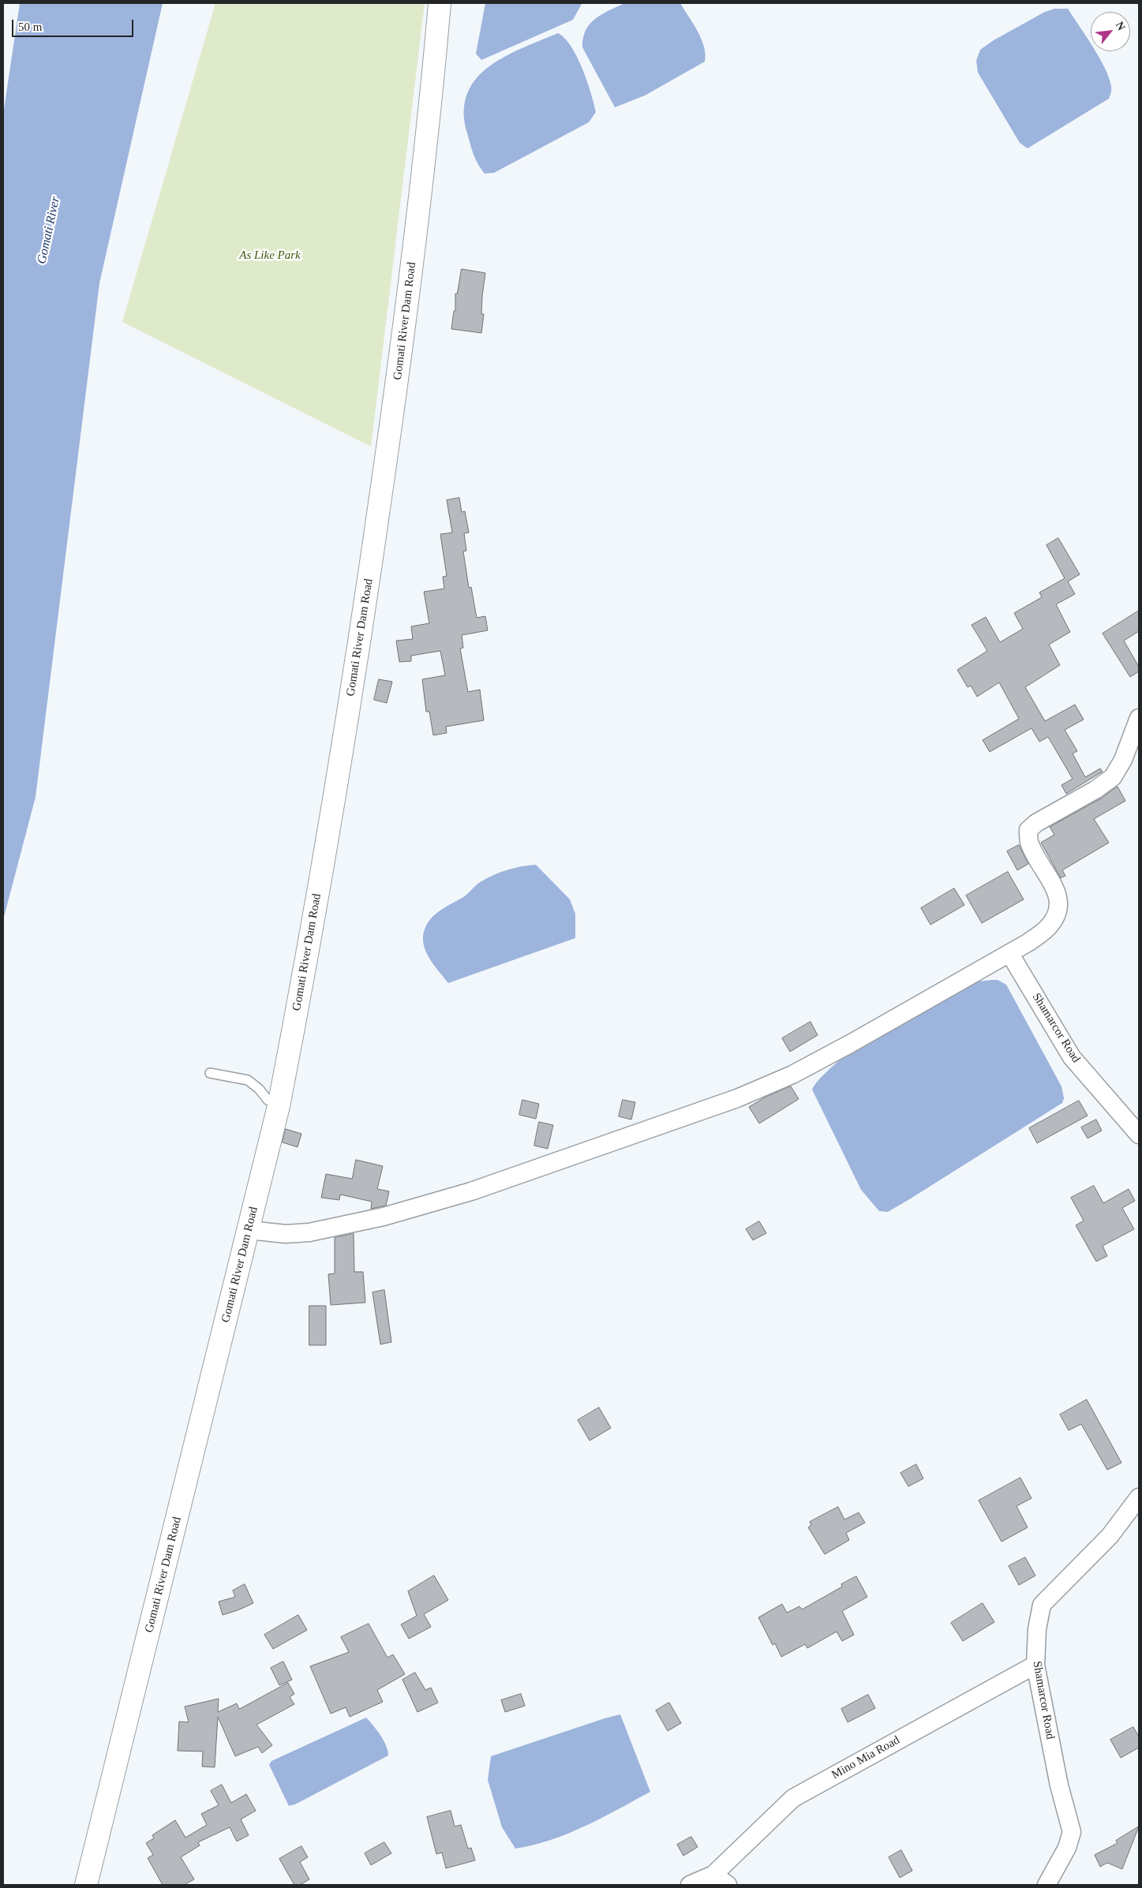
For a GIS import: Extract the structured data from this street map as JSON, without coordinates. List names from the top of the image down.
{
  "streets": {
    "main road": ["Gomati River Dam Road"],
    "street": ["Shamarcor Road", "Mino Mia Road"]
  },
  "crossings": [
    ["Shamarcor Road", "Mino Mia Road"]
  ],
  "water": ["Gomati River"],
  "parks": ["As Like Park"],
  "scale_bar": "50 m",
  "north": "top right"
}
